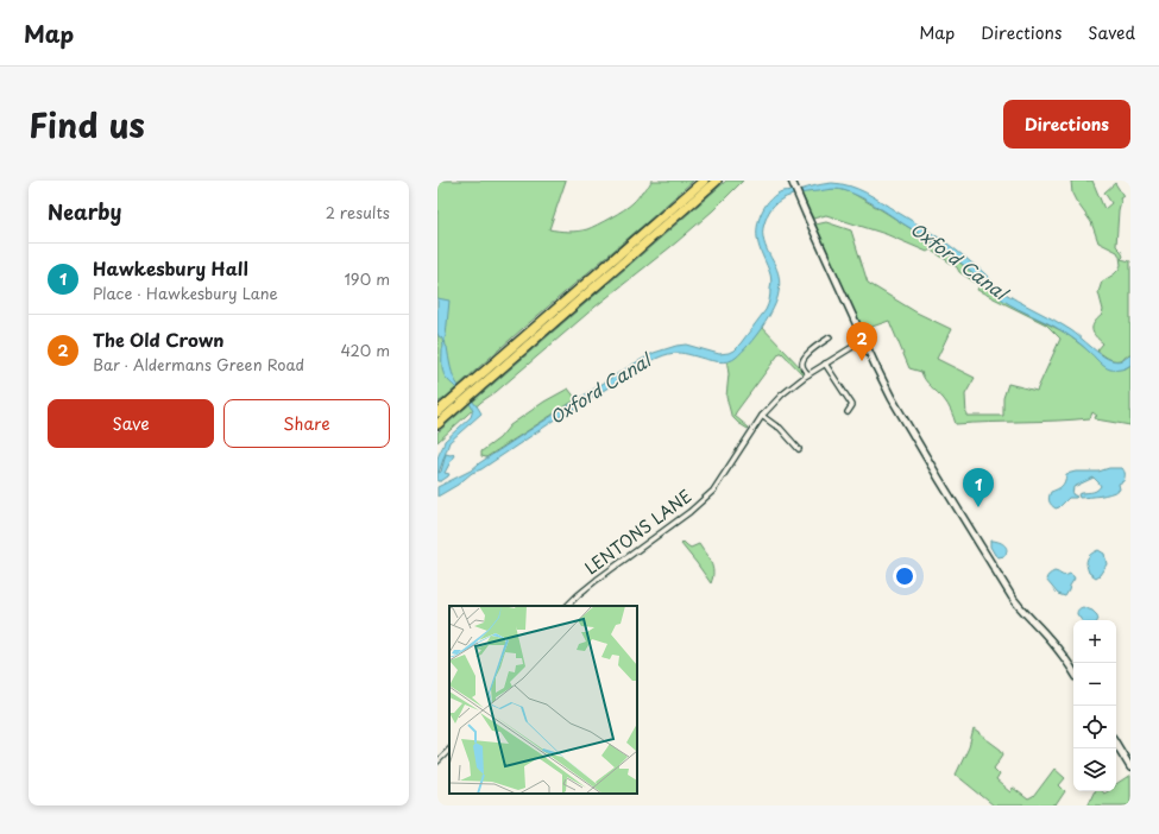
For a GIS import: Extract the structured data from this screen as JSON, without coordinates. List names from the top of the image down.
{
  "streets": {
    "street": ["LENTONS LANE"]
  },
  "water": ["Oxford Canal"],
  "page": {
    "header": "Map",
    "nav": ["Map", "Directions", "Saved"],
    "title": "Find us",
    "buttons": [
      "Directions",
      ["Save", "Share"]
    ],
    "heading": ["Nearby", "2 results"],
    "list": [
      {
        "mark": "1",
        "name": "Hawkesbury Hall",
        "note": "Place · Hawkesbury Lane",
        "value": "190 m"
      },
      {
        "mark": "2",
        "name": "The Old Crown",
        "note": "Bar · Aldermans Green Road",
        "value": "420 m"
      }
    ],
    "pins": ["2", "1"],
    "map_buttons": ["+", "−"]
  }
}
